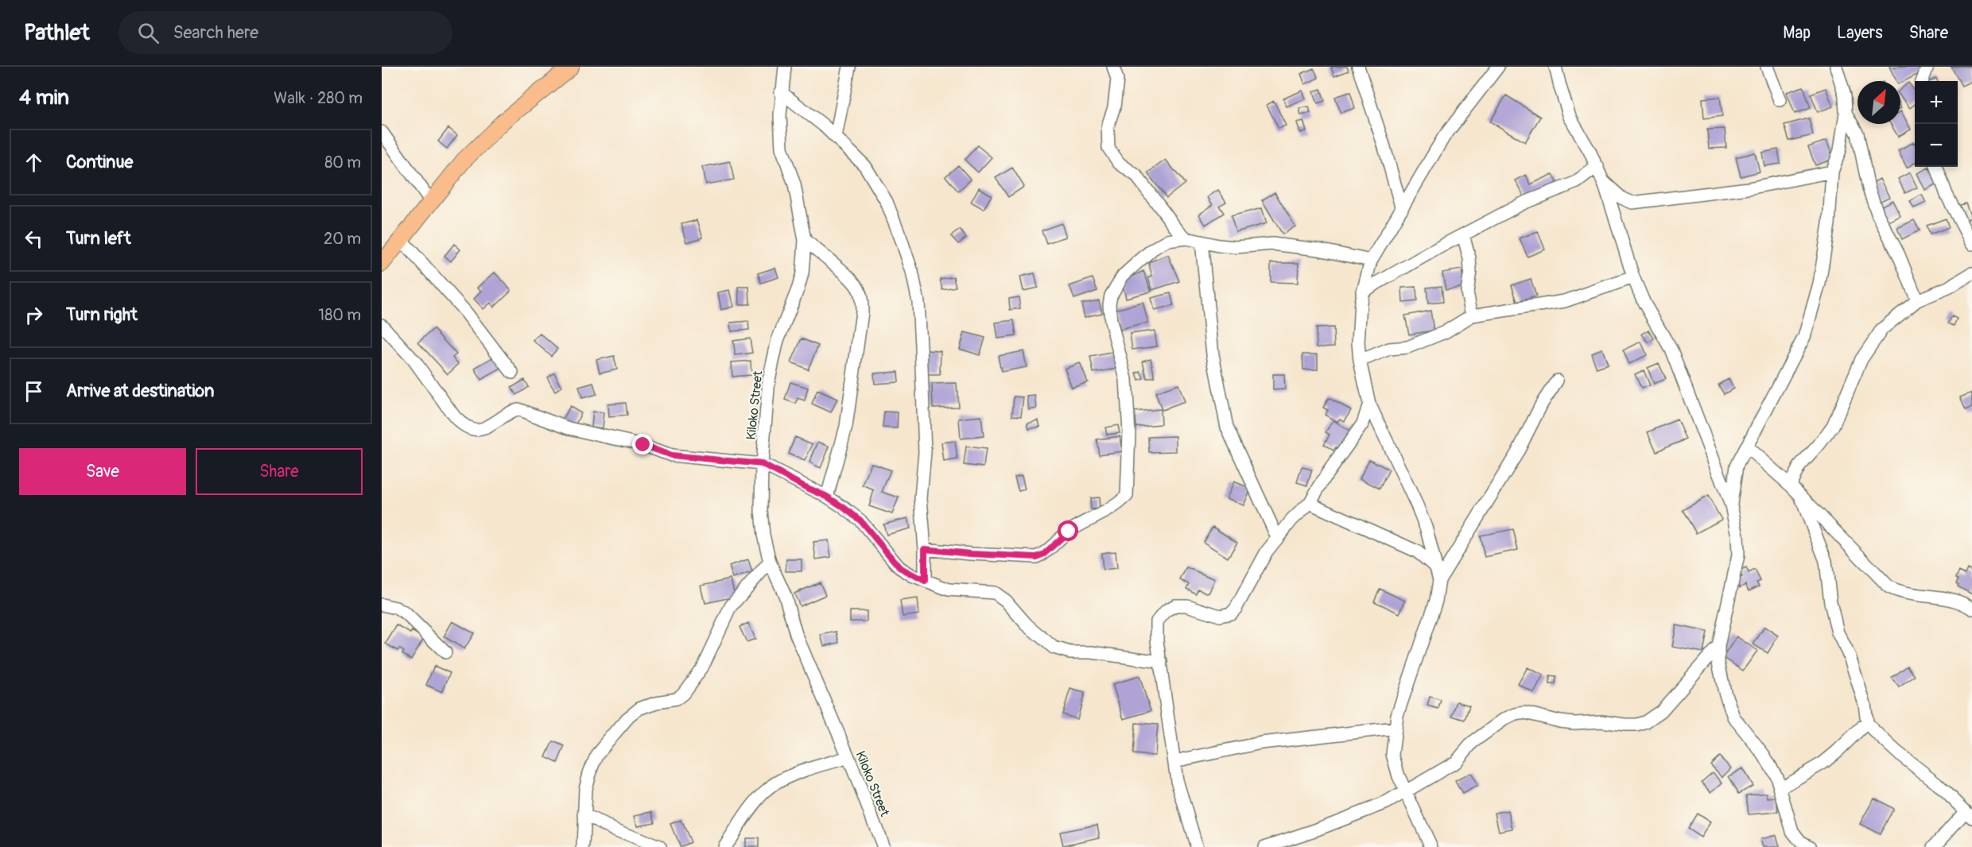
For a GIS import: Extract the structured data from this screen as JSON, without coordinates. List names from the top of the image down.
{
  "streets": {
    "street": ["Kiloko Street"]
  },
  "north": "top right",
  "page": {
    "header": "Pathlet",
    "search": "Search here",
    "nav": ["Map", "Layers", "Share"],
    "heading": ["4 min", "Walk · 280 m"],
    "map_buttons": ["+", "−"],
    "list": [
      ["Continue", "80 m"],
      ["Turn left", "20 m"],
      ["Turn right", "180 m"],
      "Arrive at destination"
    ],
    "buttons": ["Save", "Share"]
  }
}
